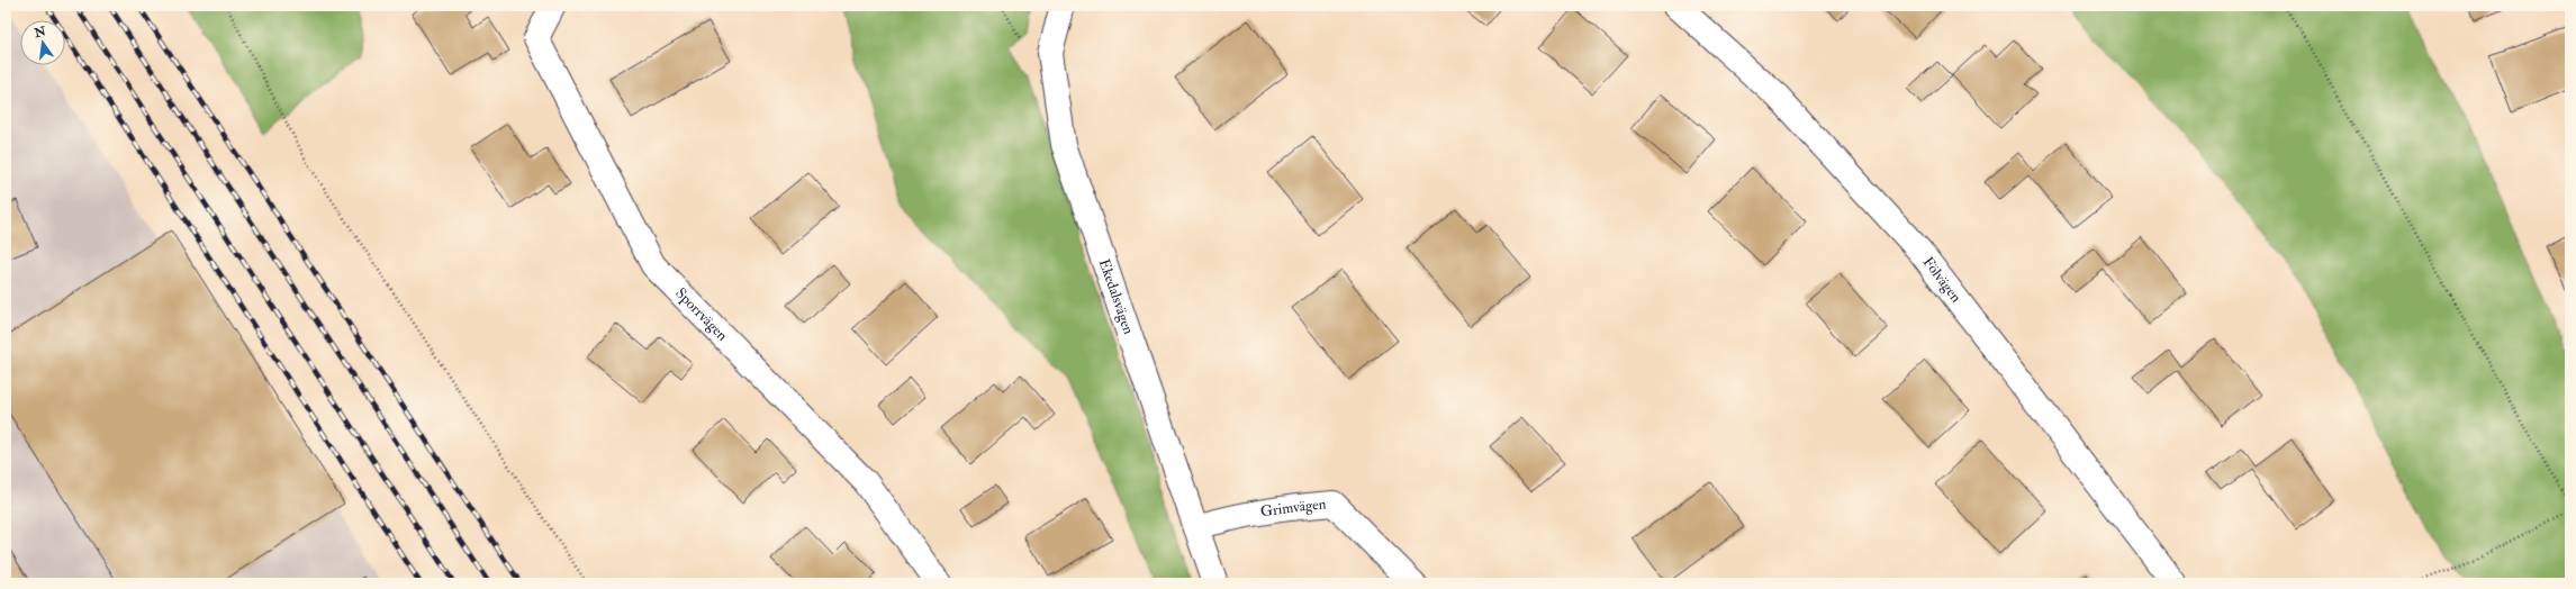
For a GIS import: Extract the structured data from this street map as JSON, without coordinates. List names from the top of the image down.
{
  "streets": {
    "street": [
      "Fölvägen",
      "Ekedalsvägen",
      "Sporrvägen",
      "Grimvägen"
    ]
  },
  "crossings": [
    ["Ekedalsvägen", "Grimvägen"]
  ],
  "north": "top"
}
